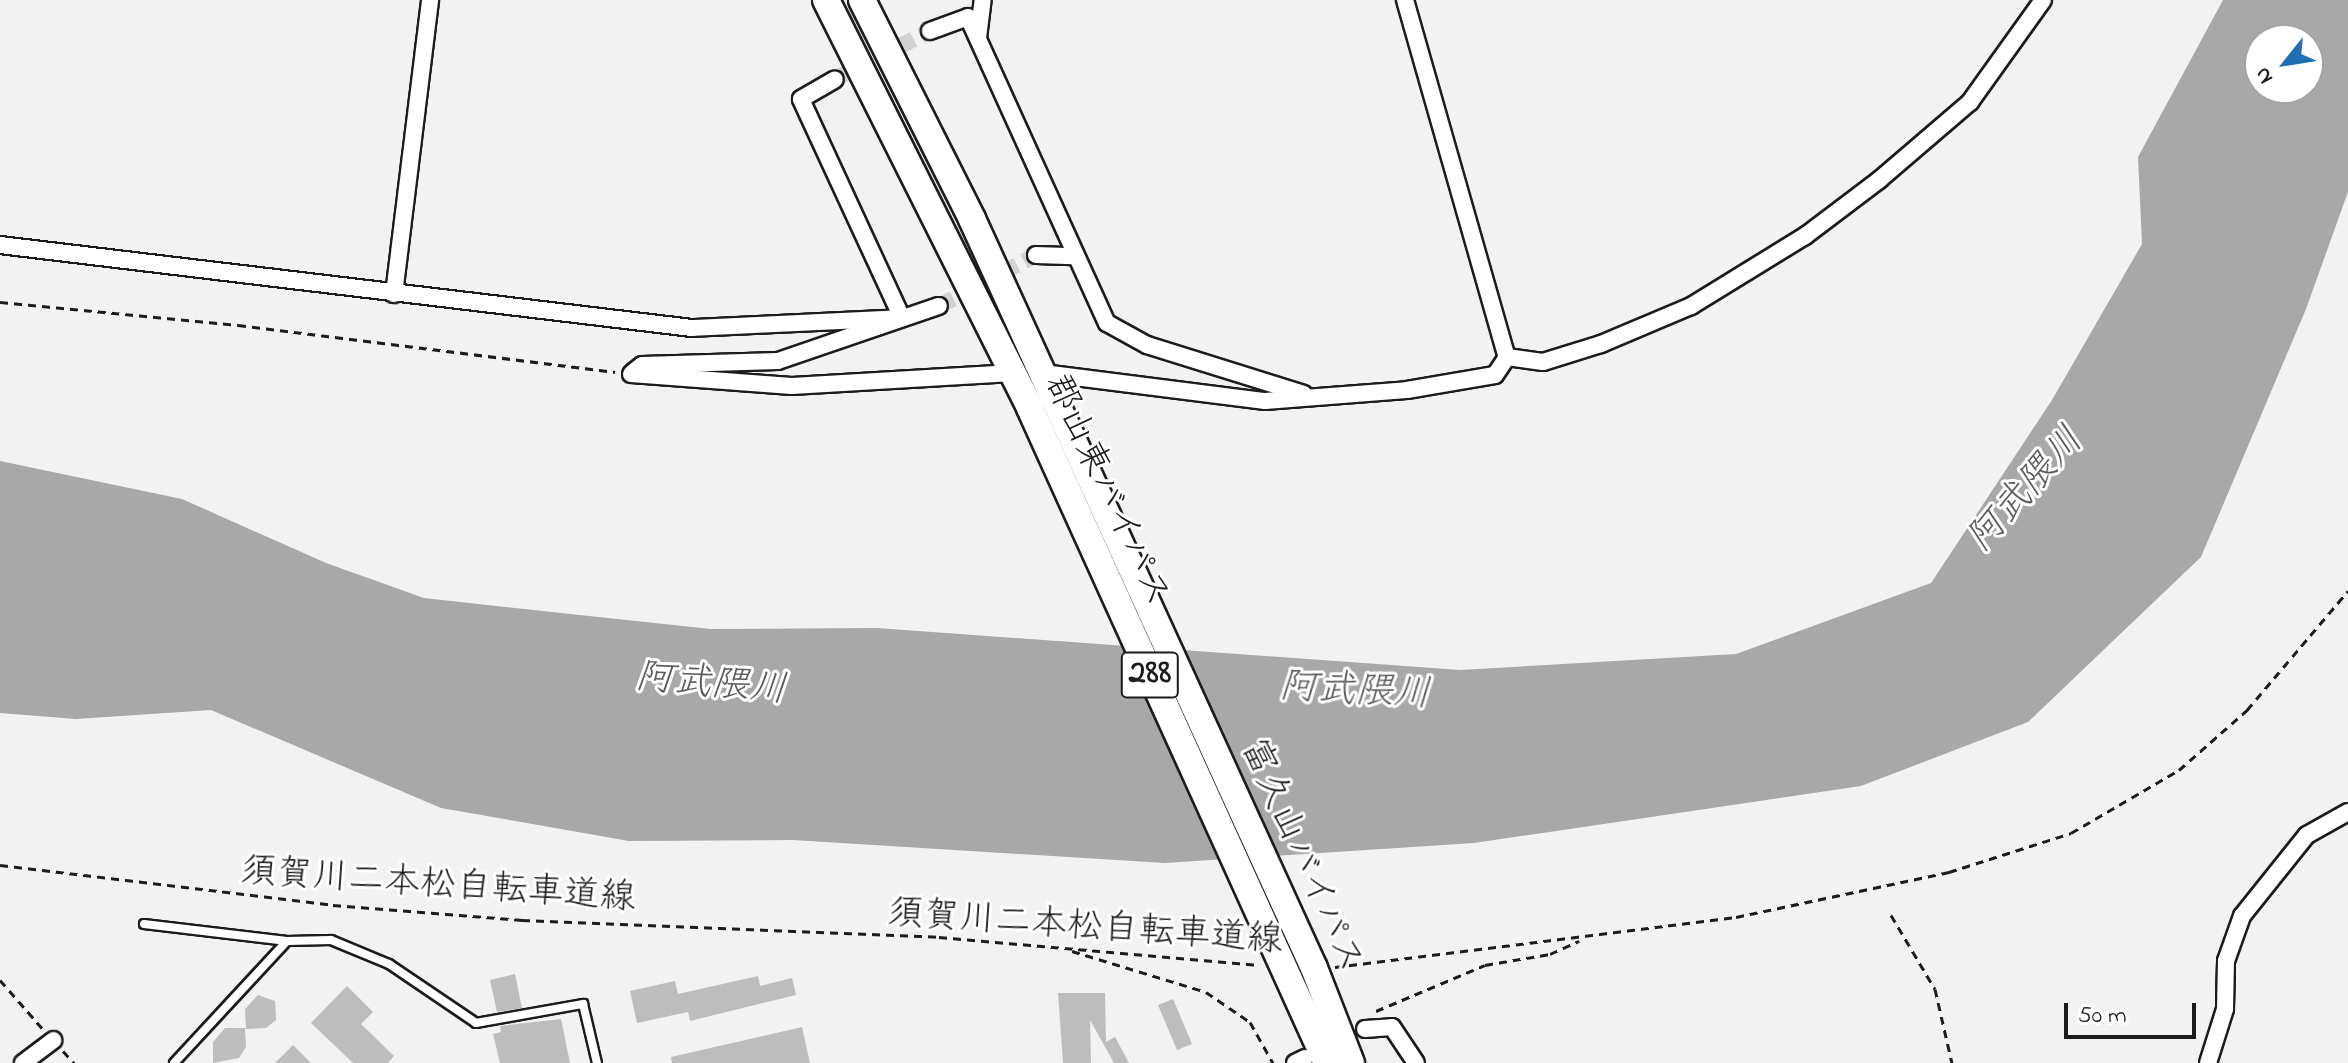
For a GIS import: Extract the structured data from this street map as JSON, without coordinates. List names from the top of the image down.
{
  "streets": {
    "highway": ["郡山東バイパス", "288", "富久山バイパス"],
    "path": ["須賀川二本松自転車道線"]
  },
  "crossings": [
    ["郡山東バイパス", "富久山バイパス"],
    ["郡山東バイパス", "須賀川二本松自転車道線"],
    ["富久山バイパス", "須賀川二本松自転車道線"]
  ],
  "water": ["阿武隈川"],
  "scale_bar": "50 m",
  "north": "bottom left"
}
